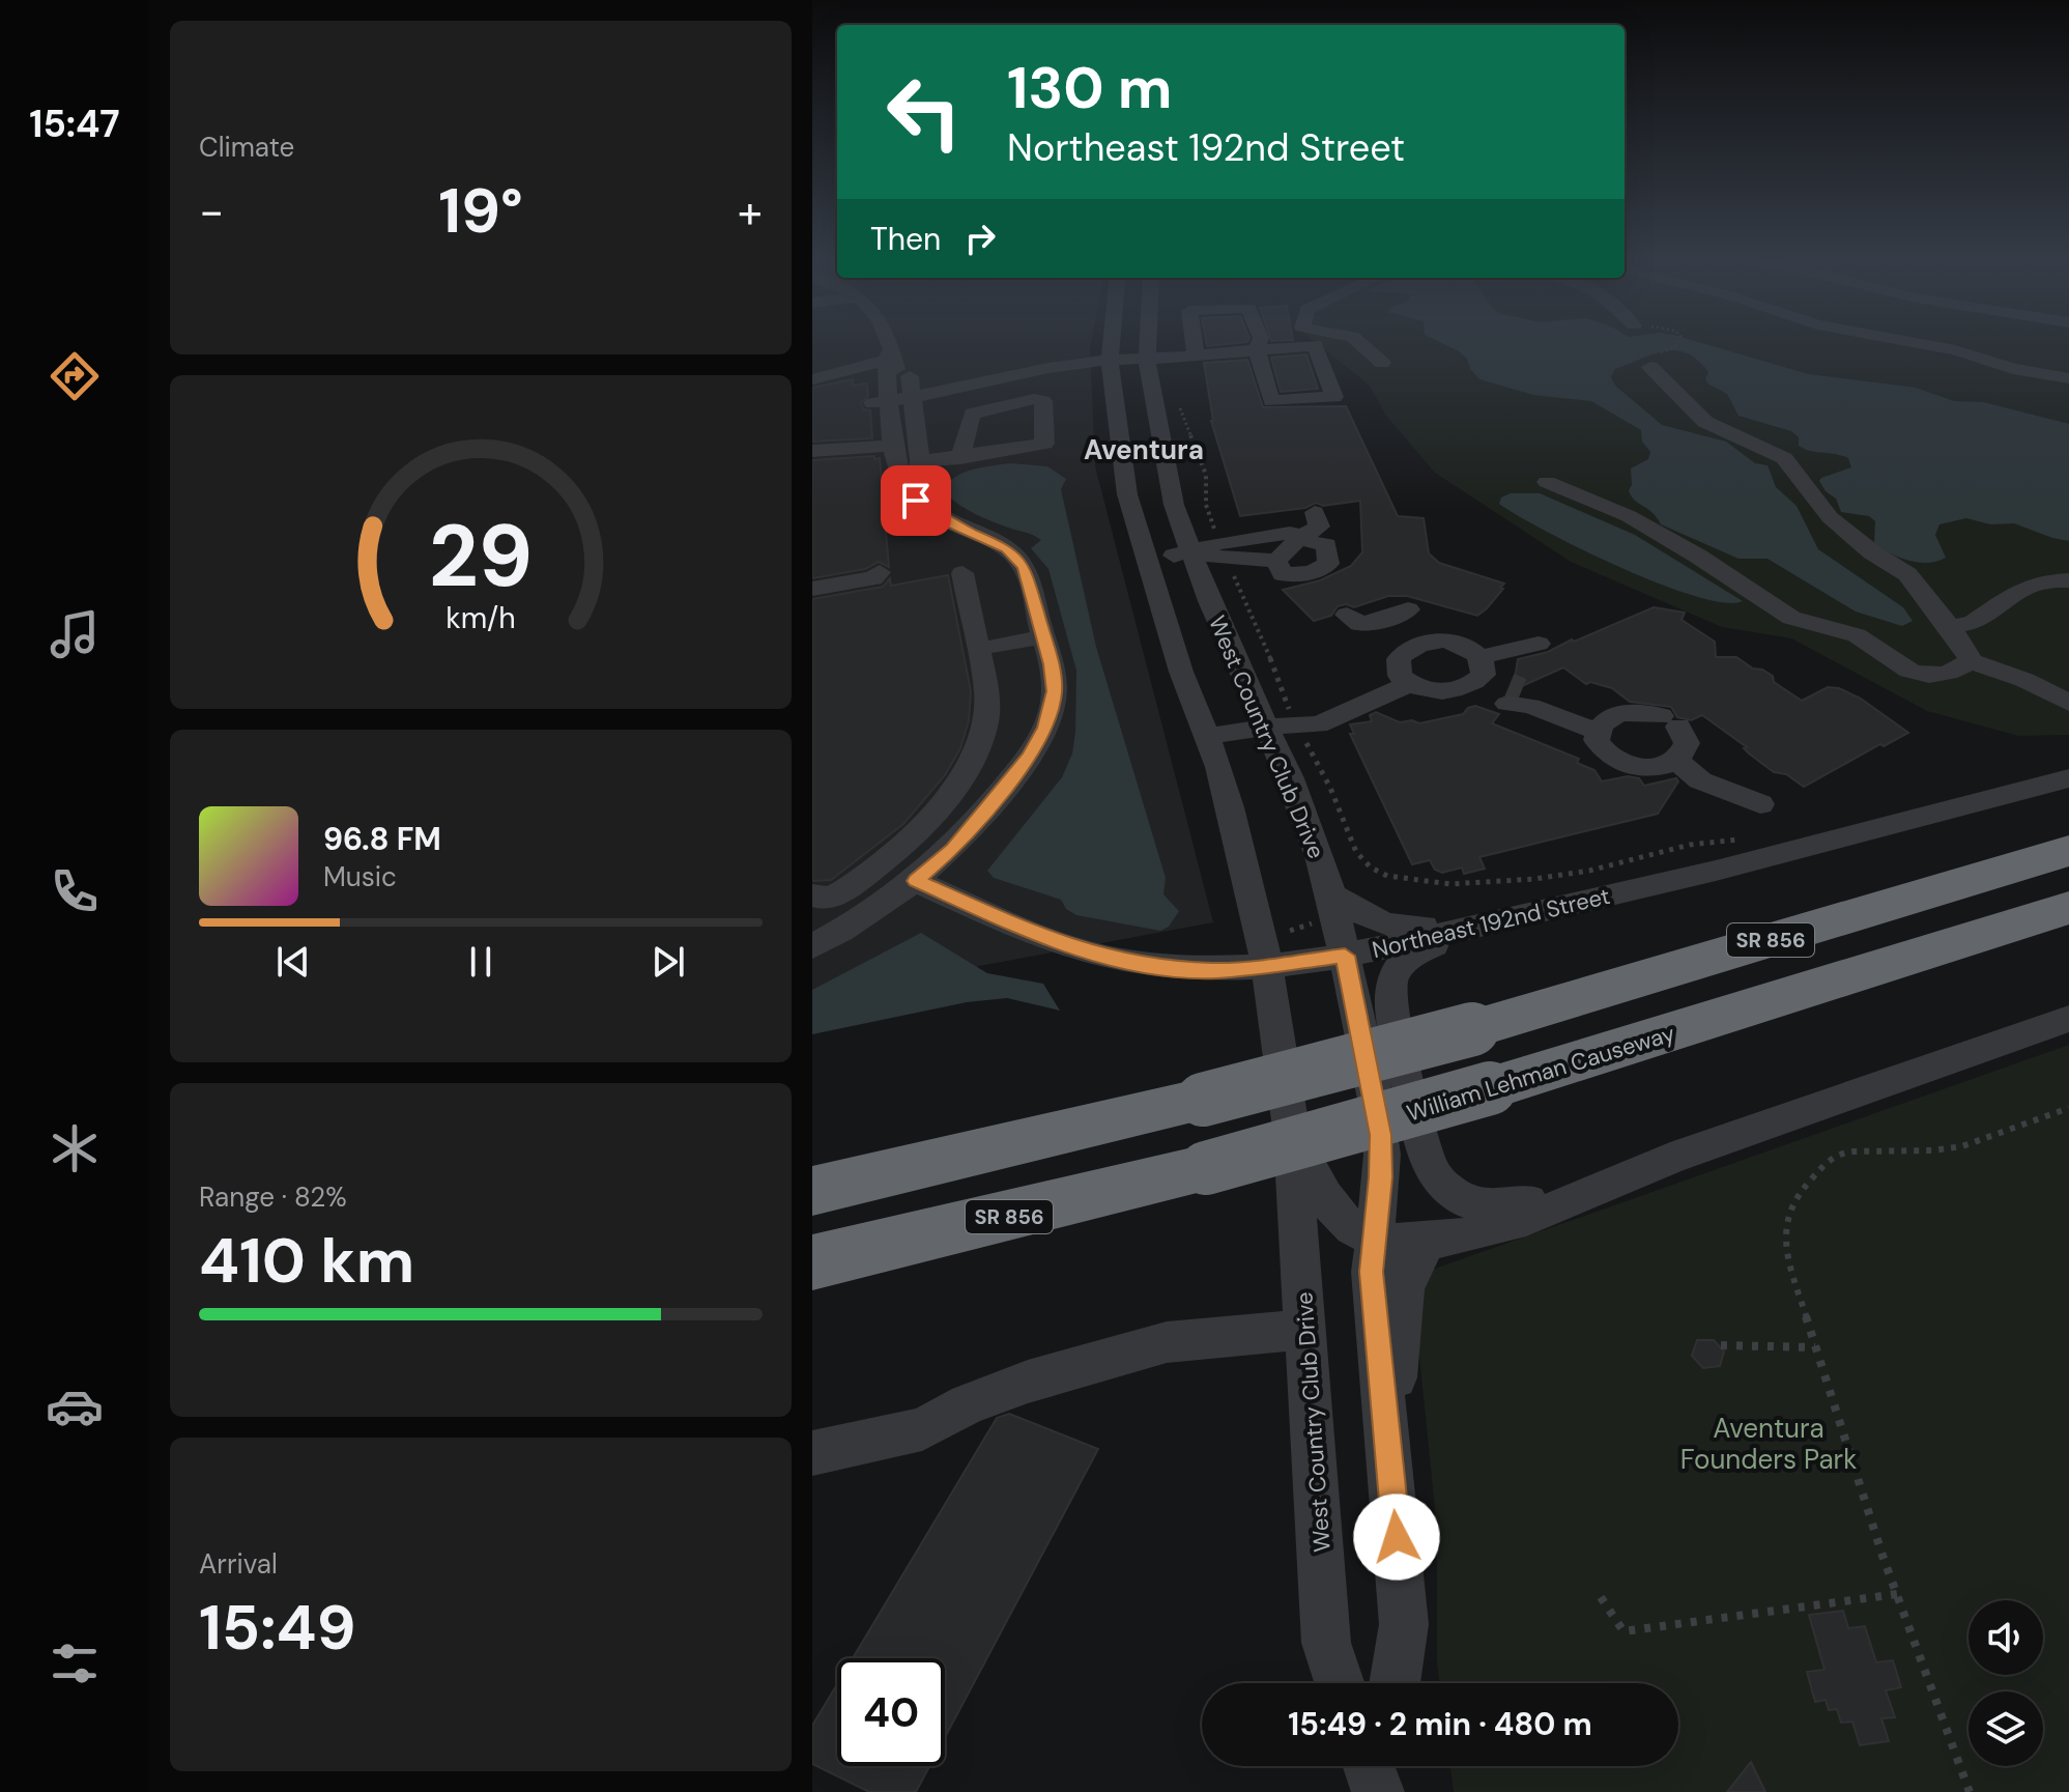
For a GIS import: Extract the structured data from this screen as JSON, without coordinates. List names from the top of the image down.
{
  "streets": {
    "highway": ["SR 856", "William Lehman Causeway"],
    "street": ["West Country Club Drive", "Northeast 192nd Street"]
  },
  "crossings": [
    ["West Country Club Drive", "Northeast 192nd Street"]
  ],
  "districts": ["Aventura"],
  "parks": ["Aventura Founders Park"],
  "page": {
    "tabs": "15:47",
    "tile": [
      "Climate",
      ["Range · 82%", "410 km"],
      ["Arrival", "15:49"]
    ],
    "turn": ["130 m", "Northeast 192nd Street"],
    "heat": ["−", "19°", "+"],
    "then": "Then",
    "song": ["96.8 FM", "Music"],
    "limit": "40",
    "trip": "15:49 · 2 min · 480 m",
    "gauge": ["29", "km/h"]
  }
}
